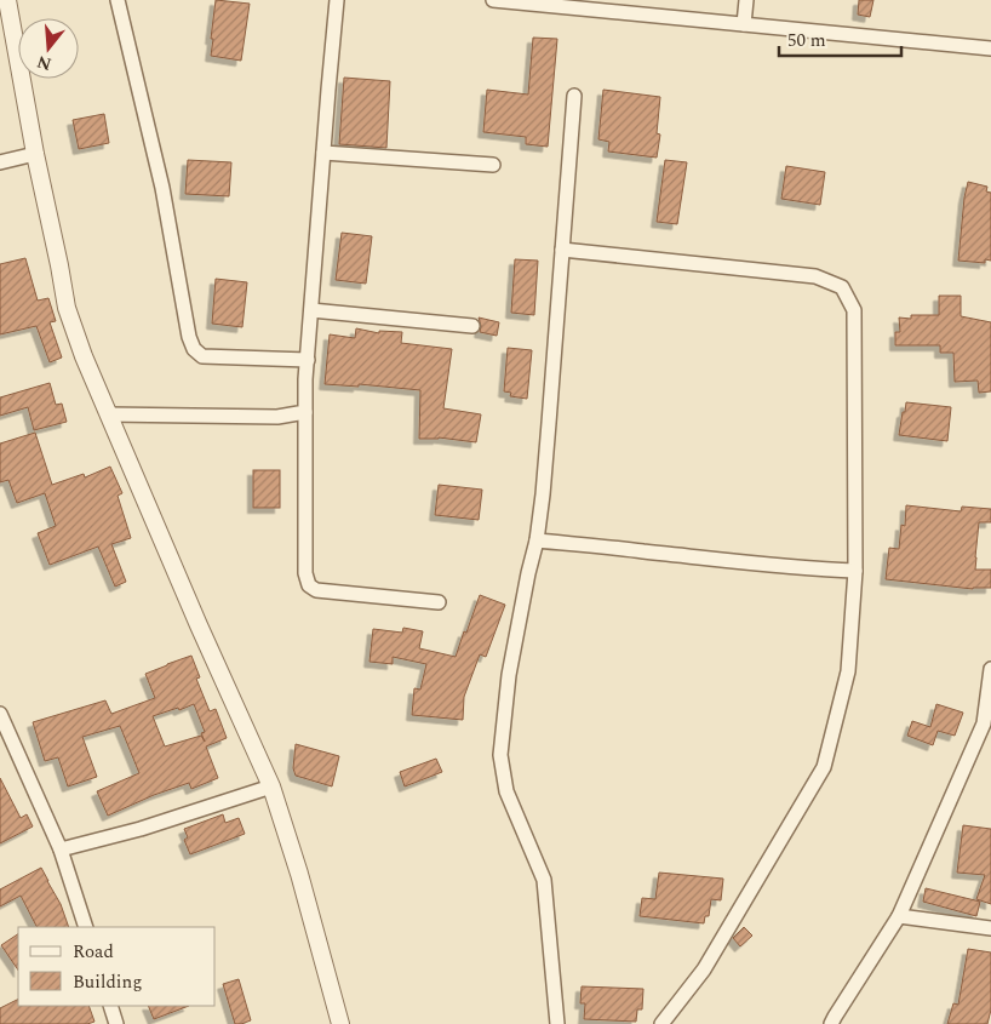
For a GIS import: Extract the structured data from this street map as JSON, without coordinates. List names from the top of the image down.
{
  "legend": ["Road", "Building"],
  "scale_bar": "50 m",
  "north": "bottom"
}
